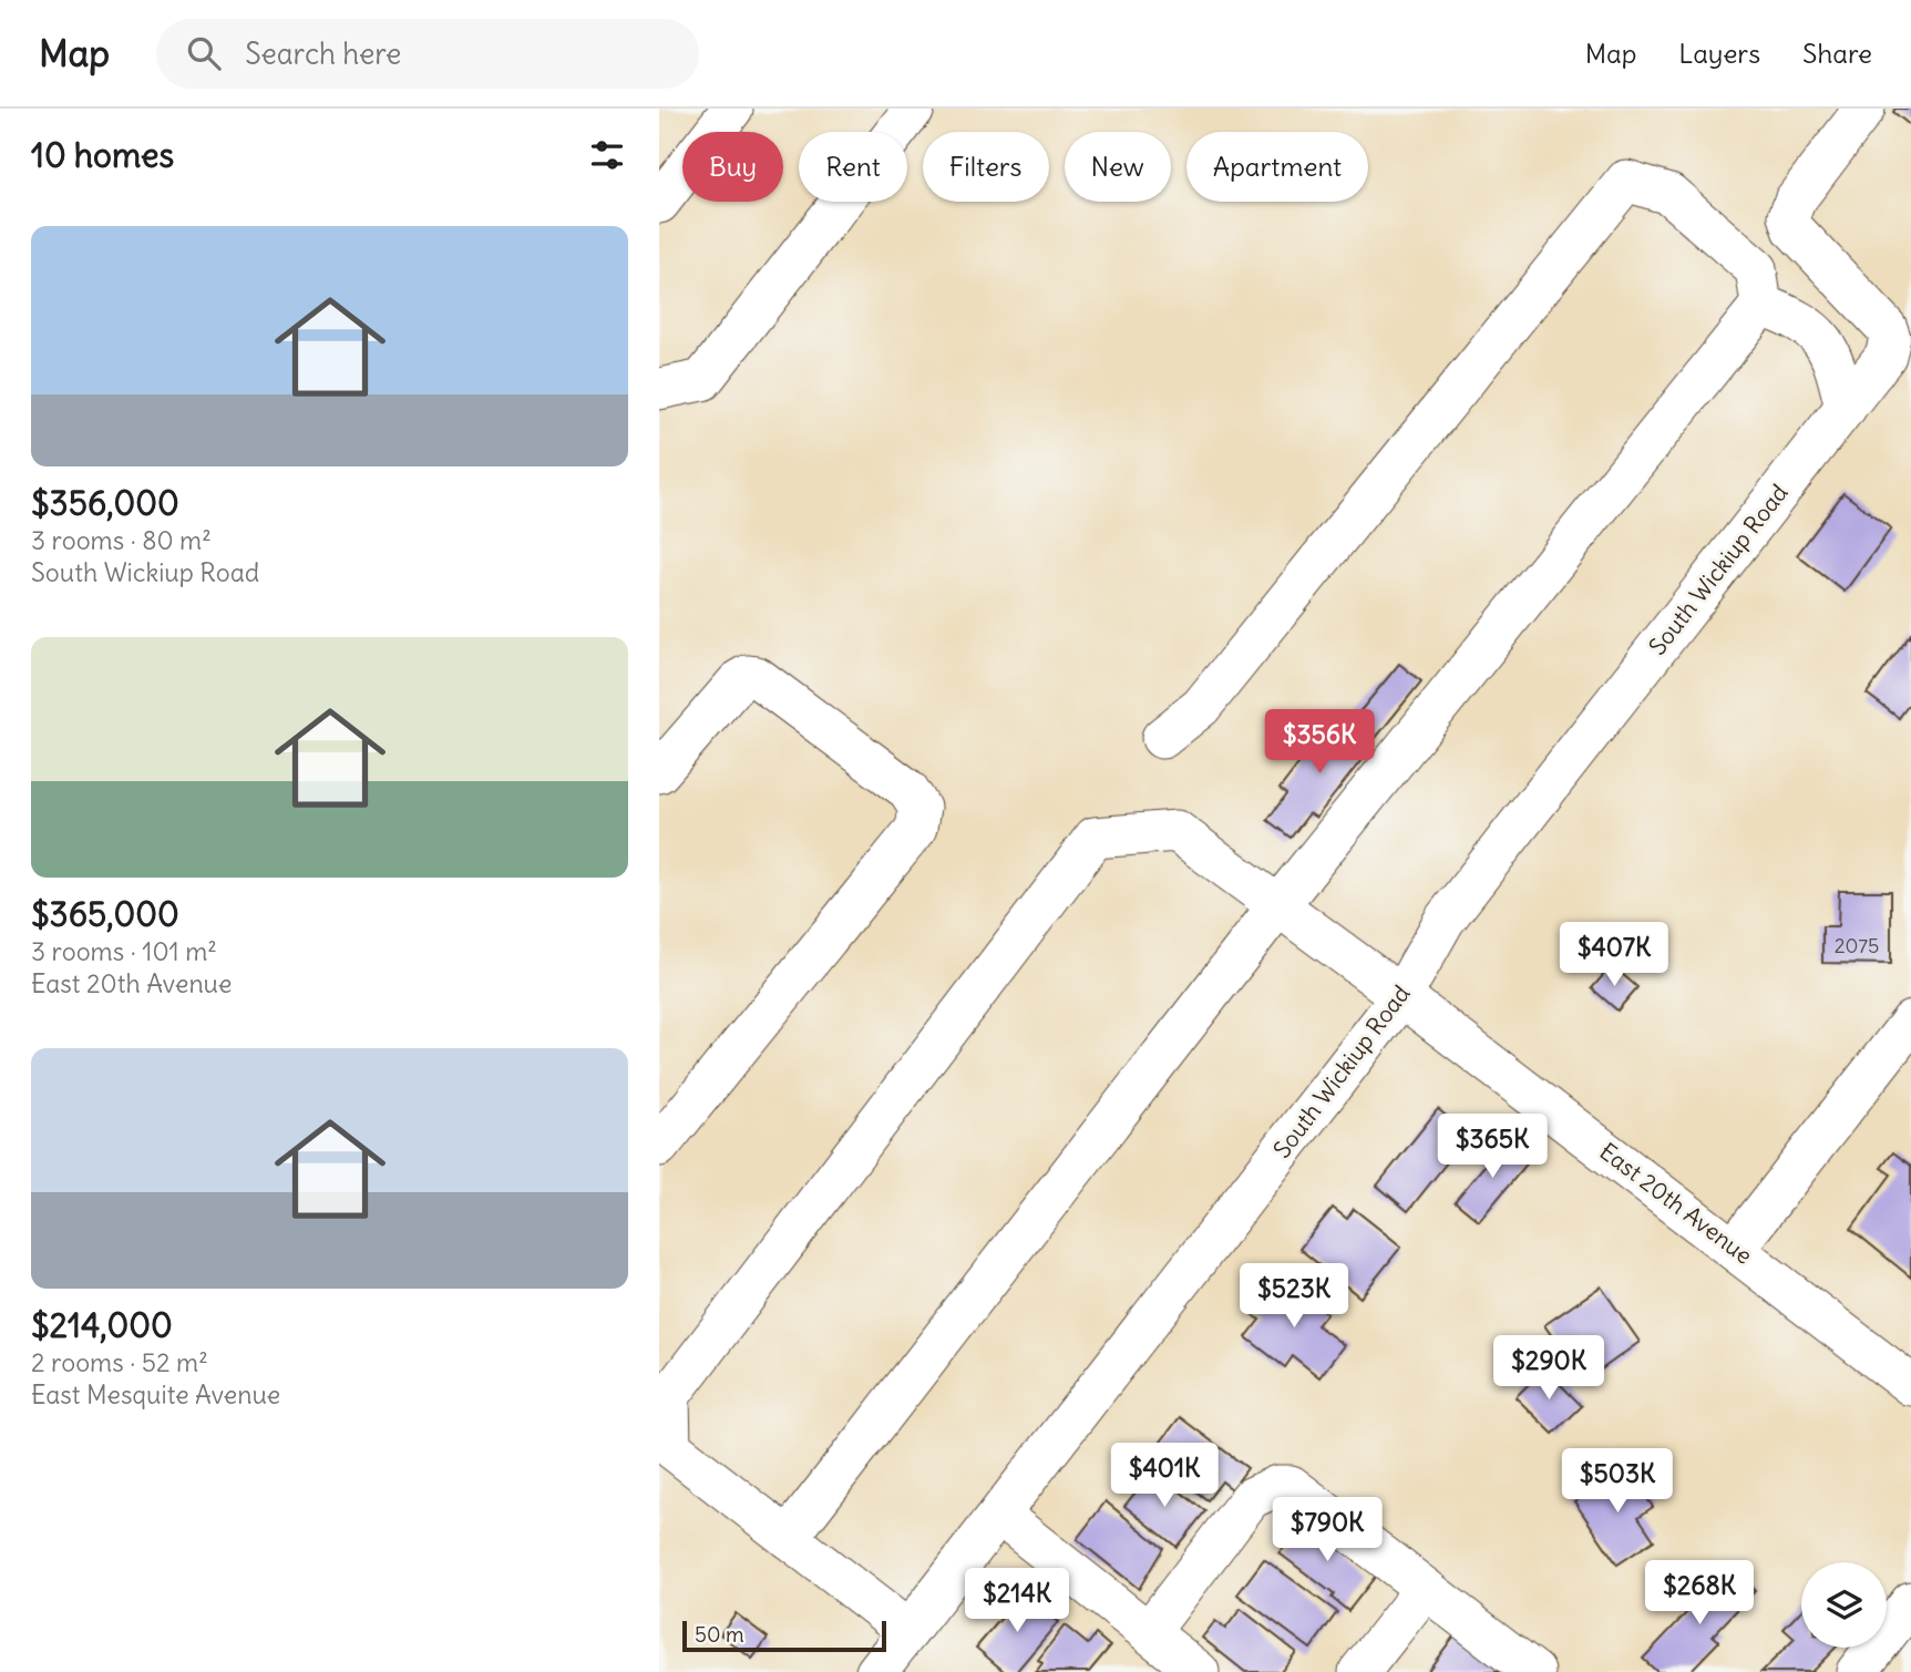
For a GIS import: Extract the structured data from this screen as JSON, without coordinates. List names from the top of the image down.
{
  "streets": {
    "street": ["South Wickiup Road", "East 20th Avenue"]
  },
  "crossings": [
    ["South Wickiup Road", "East 20th Avenue"]
  ],
  "house_numbers": ["2075"],
  "scale_bar": "50 m",
  "page": {
    "header": "Map",
    "search": "Search here",
    "nav": ["Map", "Layers", "Share"],
    "heading": "10 homes",
    "chip": [
      "Buy",
      "Rent",
      "Filters",
      "New",
      "Apartment"
    ],
    "list": [
      {
        "name": "$356,000",
        "note": "3 rooms · 80 m² · South Wickiup Road"
      },
      {
        "name": "$365,000",
        "note": "3 rooms · 101 m² · East 20th Avenue"
      },
      {
        "name": "$214,000",
        "note": "2 rooms · 52 m² · East Mesquite Avenue"
      }
    ],
    "price": [
      "$356K",
      "$407K",
      "$365K",
      "$523K",
      "$290K",
      "$401K",
      "$503K",
      "$790K",
      "$268K",
      "$214K"
    ],
    "scale": "50 m"
  }
}
